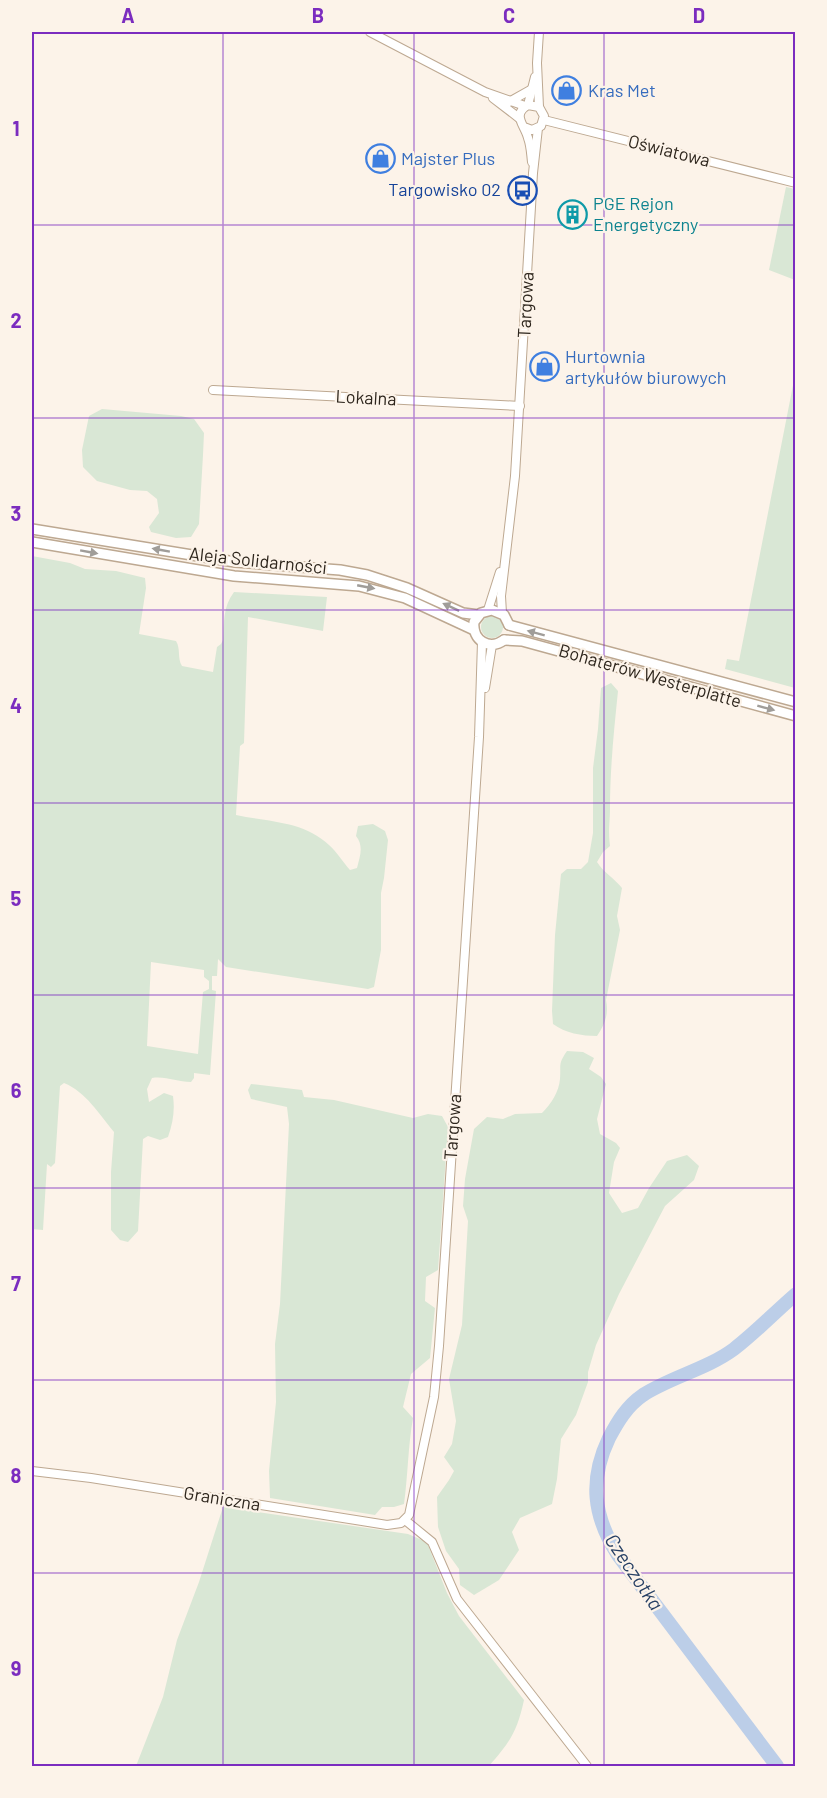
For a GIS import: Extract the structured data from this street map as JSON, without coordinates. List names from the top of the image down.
{
  "streets": {
    "main road": ["Aleja Solidarności", "Bohaterów Westerplatte"],
    "street": [
      "Oświatowa",
      "Targowa",
      "Lokalna",
      "Graniczna"
    ]
  },
  "crossings": [
    ["Oświatowa", "Targowa"],
    ["Targowa", "Lokalna"],
    ["Targowa", "Aleja Solidarności"],
    ["Targowa", "Bohaterów Westerplatte"],
    ["Targowa", "Graniczna"],
    ["Aleja Solidarności", "Bohaterów Westerplatte"]
  ],
  "water": ["Czeczotka"],
  "places": {
    "shop": ["Kras Met", "Majster Plus", "Hurtownia artykułów biurowych"],
    "bus stop": ["Targowisko 02"],
    "building": ["PGE Rejon Energetyczny"]
  },
  "grid": {
    "columns": [
      "A",
      "B",
      "C",
      "D"
    ],
    "rows": [
      "1",
      "2",
      "3",
      "4",
      "5",
      "6",
      "7",
      "8",
      "9"
    ]
  }
}
